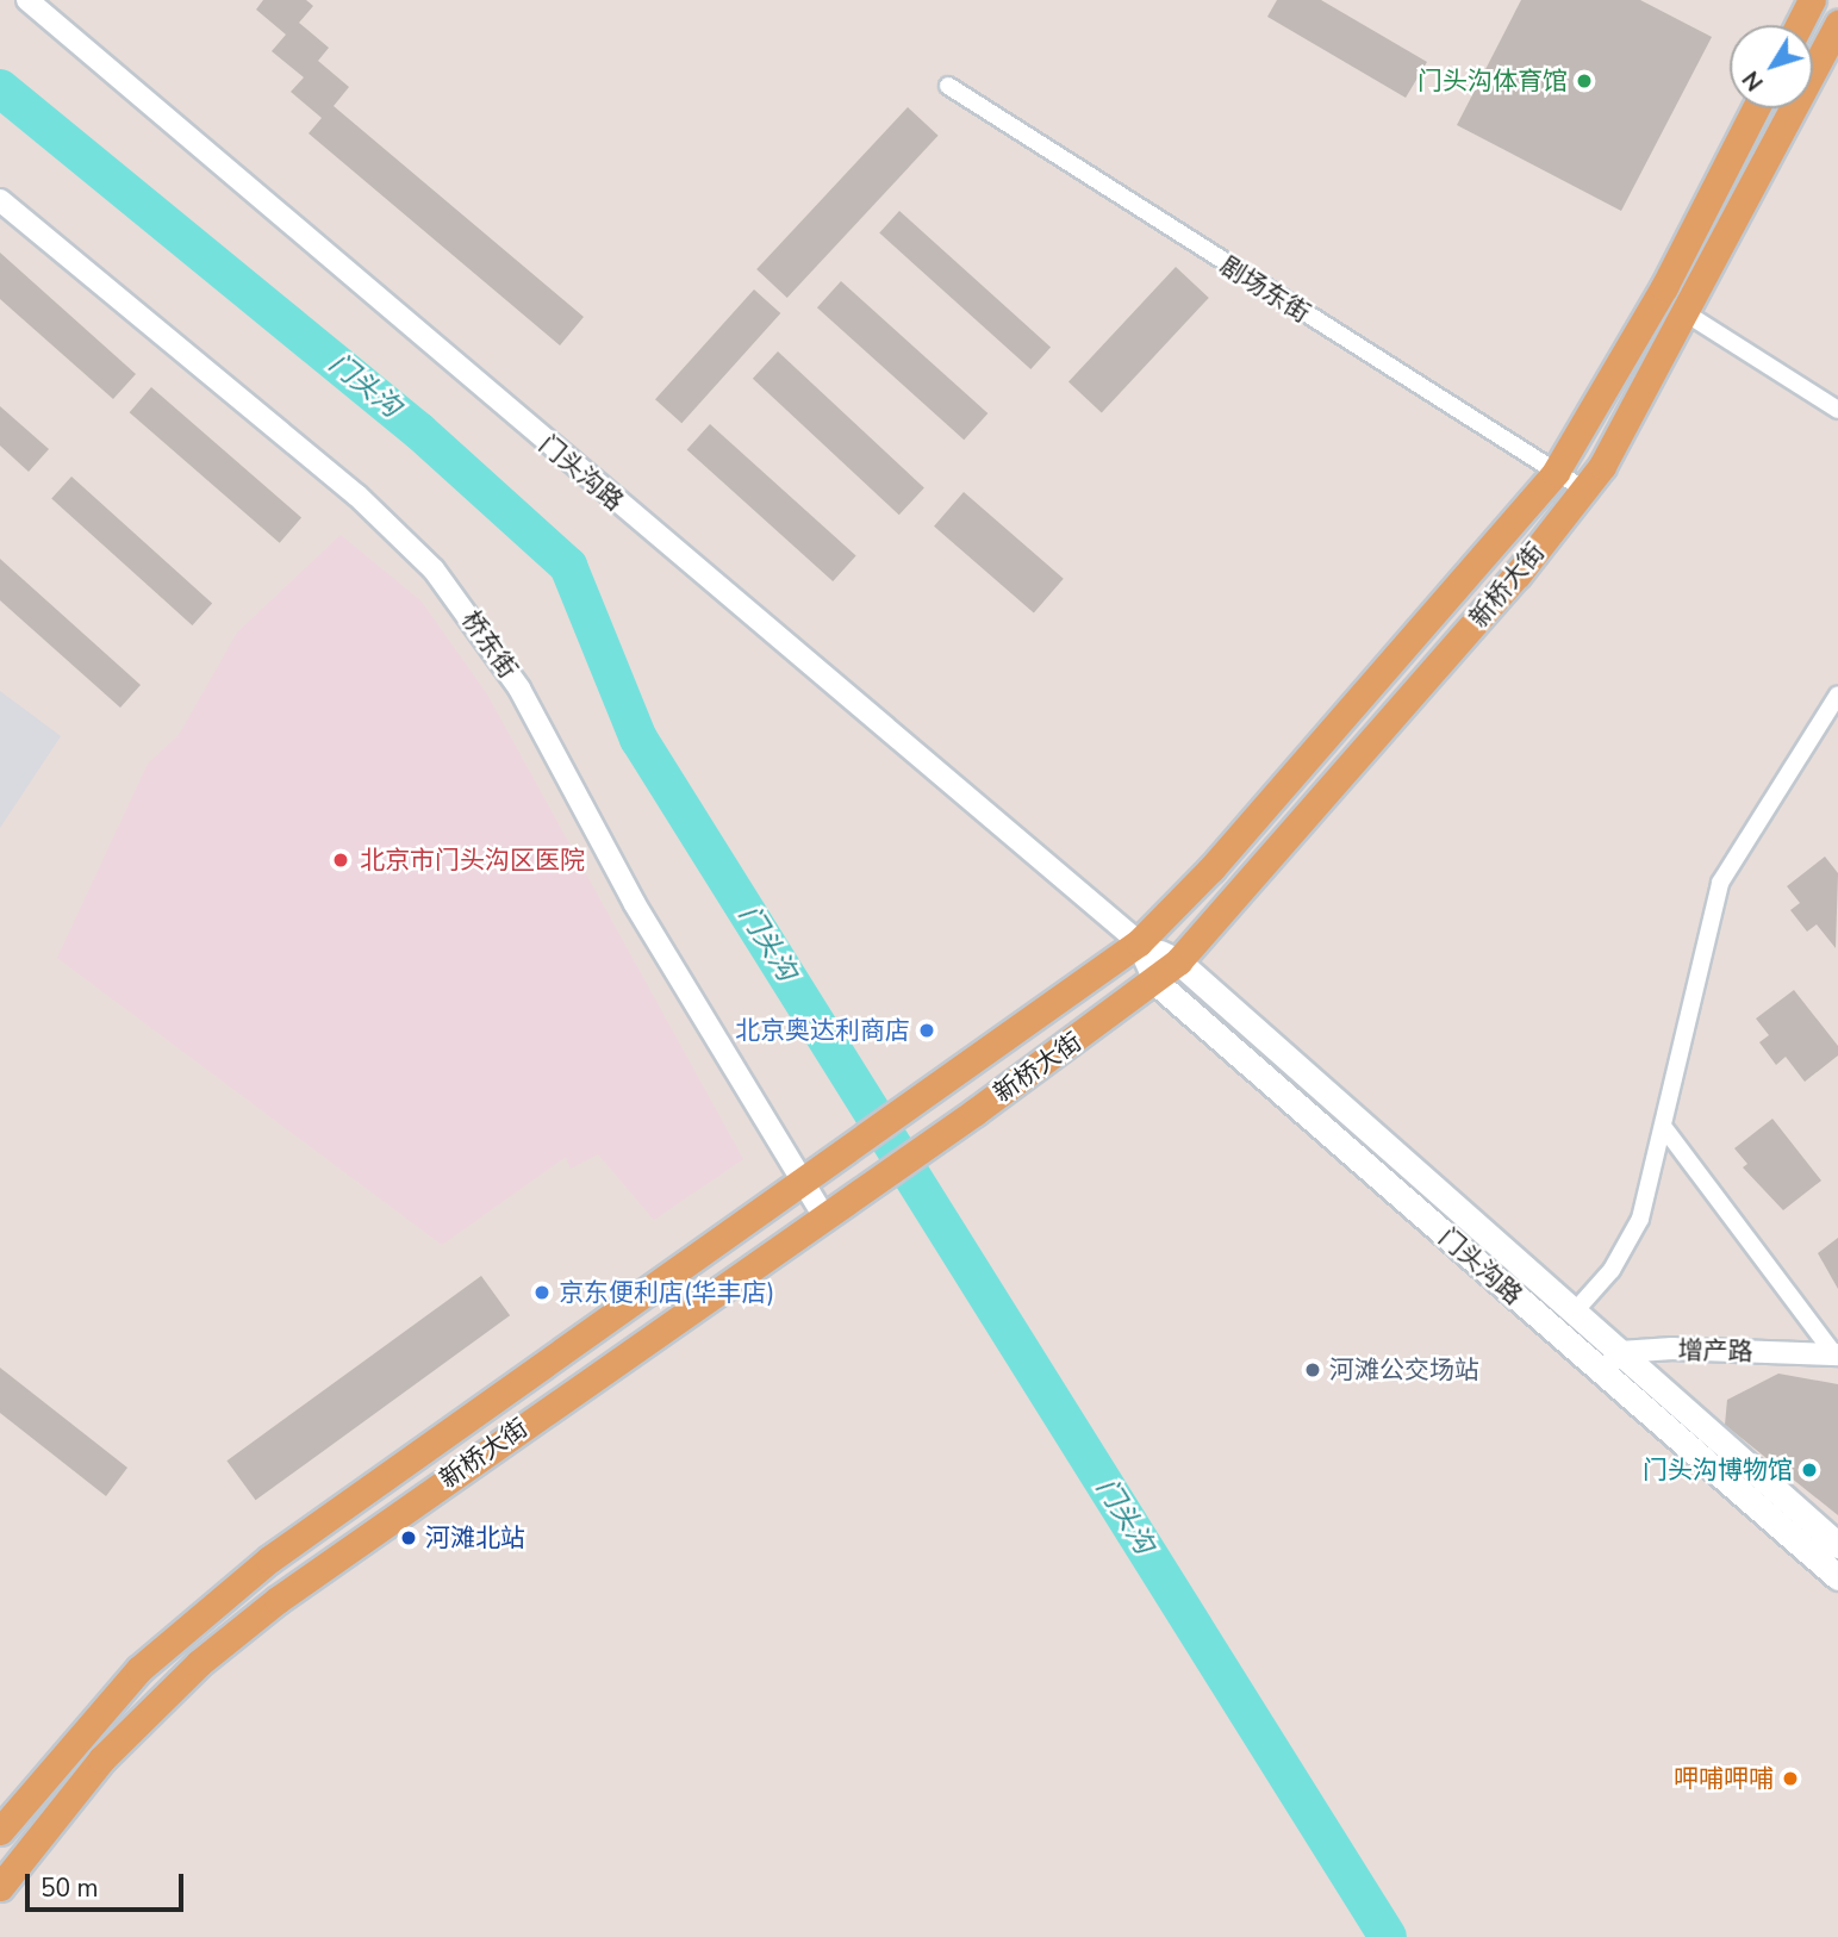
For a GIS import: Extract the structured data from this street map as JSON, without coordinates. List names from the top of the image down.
{
  "streets": {
    "main road": ["门头沟路", "新桥大街"],
    "street": ["剧场东街", "桥东街", "增产路"]
  },
  "crossings": [
    ["剧场东街", "新桥大街"],
    ["门头沟路", "新桥大街"],
    ["门头沟路", "增产路"],
    ["新桥大街", "桥东街"]
  ],
  "water": ["门头沟"],
  "places": [
    "门头沟体育馆",
    "北京市门头沟区医院",
    "北京奥达利商店",
    "京东便利店(华丰店)",
    "河滩公交场站",
    "门头沟博物馆",
    "河滩北站",
    "呷哺呷哺"
  ],
  "scale_bar": "50 m",
  "north": "bottom left"
}
